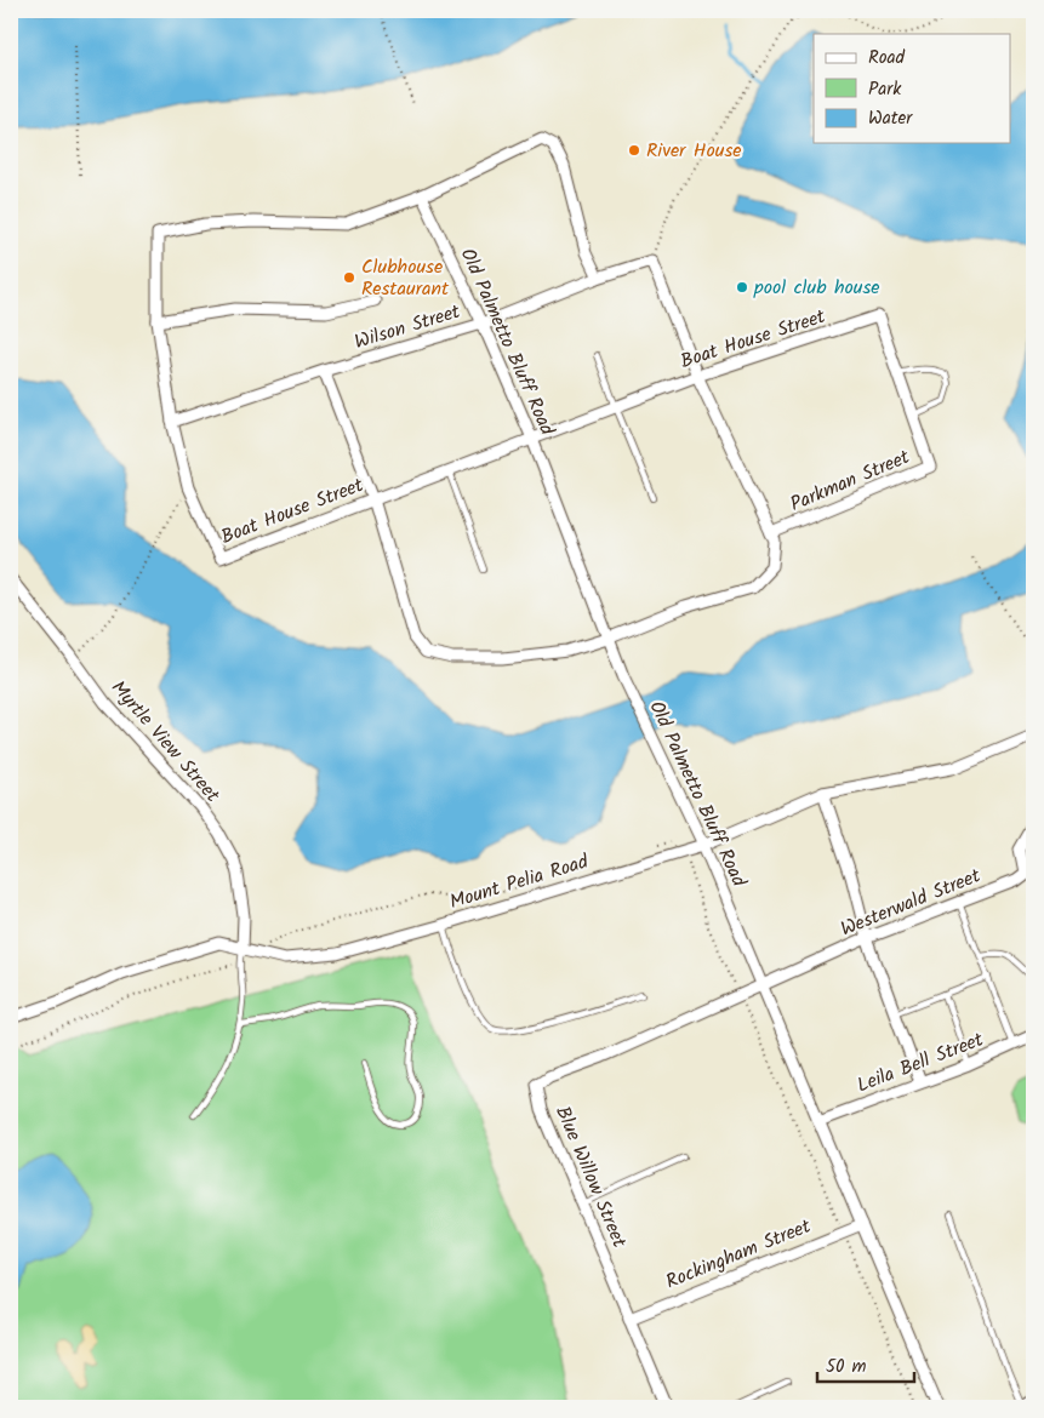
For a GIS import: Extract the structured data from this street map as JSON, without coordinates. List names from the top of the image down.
{
  "streets": {
    "street": [
      "Wilson Street",
      "Boat House Street",
      "Old Palmetto Bluff Road",
      "Parkman Street",
      "Myrtle View Street",
      "Mount Pelia Road",
      "Westerwald Street",
      "Leila Bell Street",
      "Blue Willow Street",
      "Rockingham Street"
    ]
  },
  "crossings": [
    ["Wilson Street", "Boat House Street"],
    ["Wilson Street", "Old Palmetto Bluff Road"],
    ["Boat House Street", "Old Palmetto Bluff Road"],
    ["Boat House Street", "Parkman Street"],
    ["Old Palmetto Bluff Road", "Mount Pelia Road"],
    ["Old Palmetto Bluff Road", "Westerwald Street"],
    ["Old Palmetto Bluff Road", "Leila Bell Street"],
    ["Old Palmetto Bluff Road", "Blue Willow Street"],
    ["Old Palmetto Bluff Road", "Rockingham Street"],
    ["Myrtle View Street", "Mount Pelia Road"],
    ["Westerwald Street", "Blue Willow Street"],
    ["Blue Willow Street", "Rockingham Street"]
  ],
  "places": ["River House", "Clubhouse Restaurant", "pool club house"],
  "legend": ["Road", "Park", "Water"],
  "scale_bar": "50 m"
}
